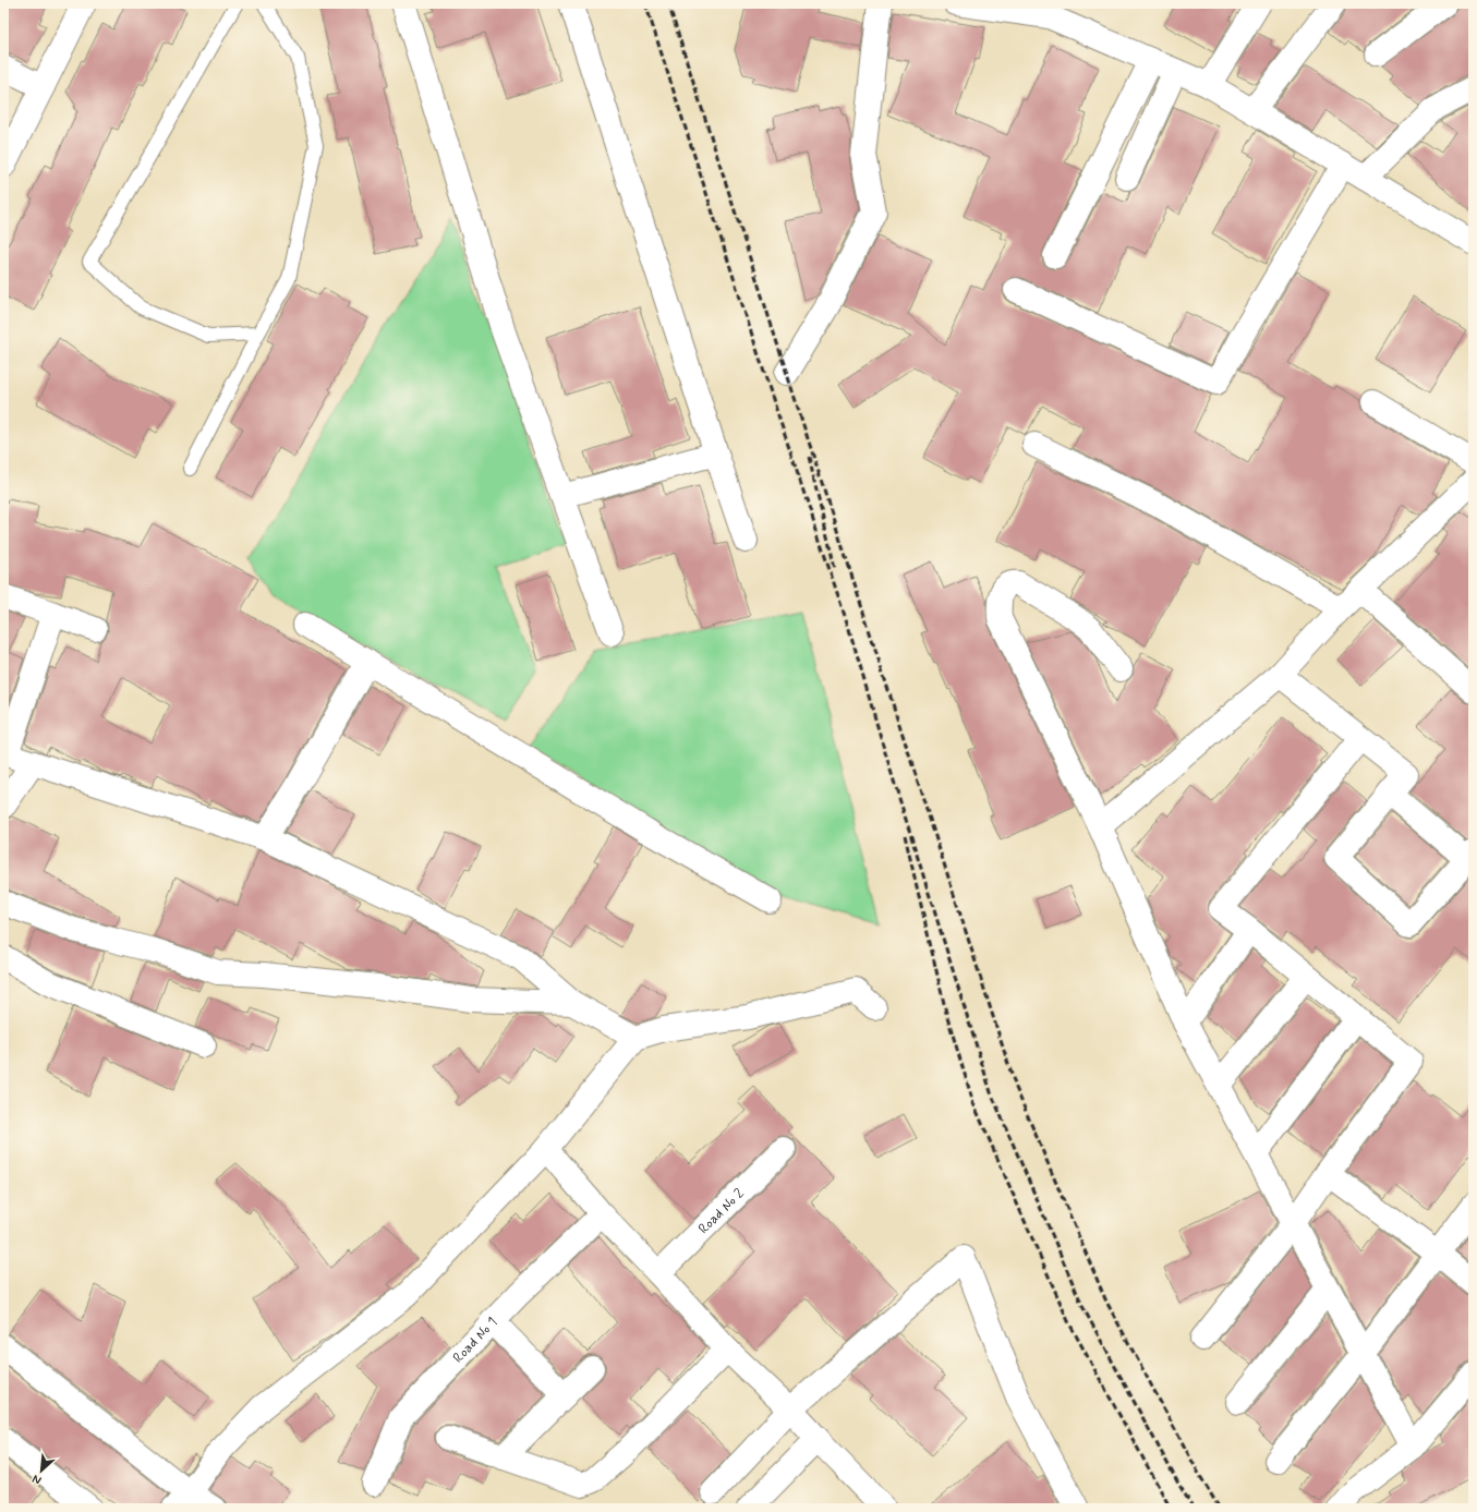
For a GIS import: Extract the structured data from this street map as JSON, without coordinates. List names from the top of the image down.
{
  "streets": {
    "street": ["Road No 2", "Road No 1"]
  },
  "north": "bottom left"
}
